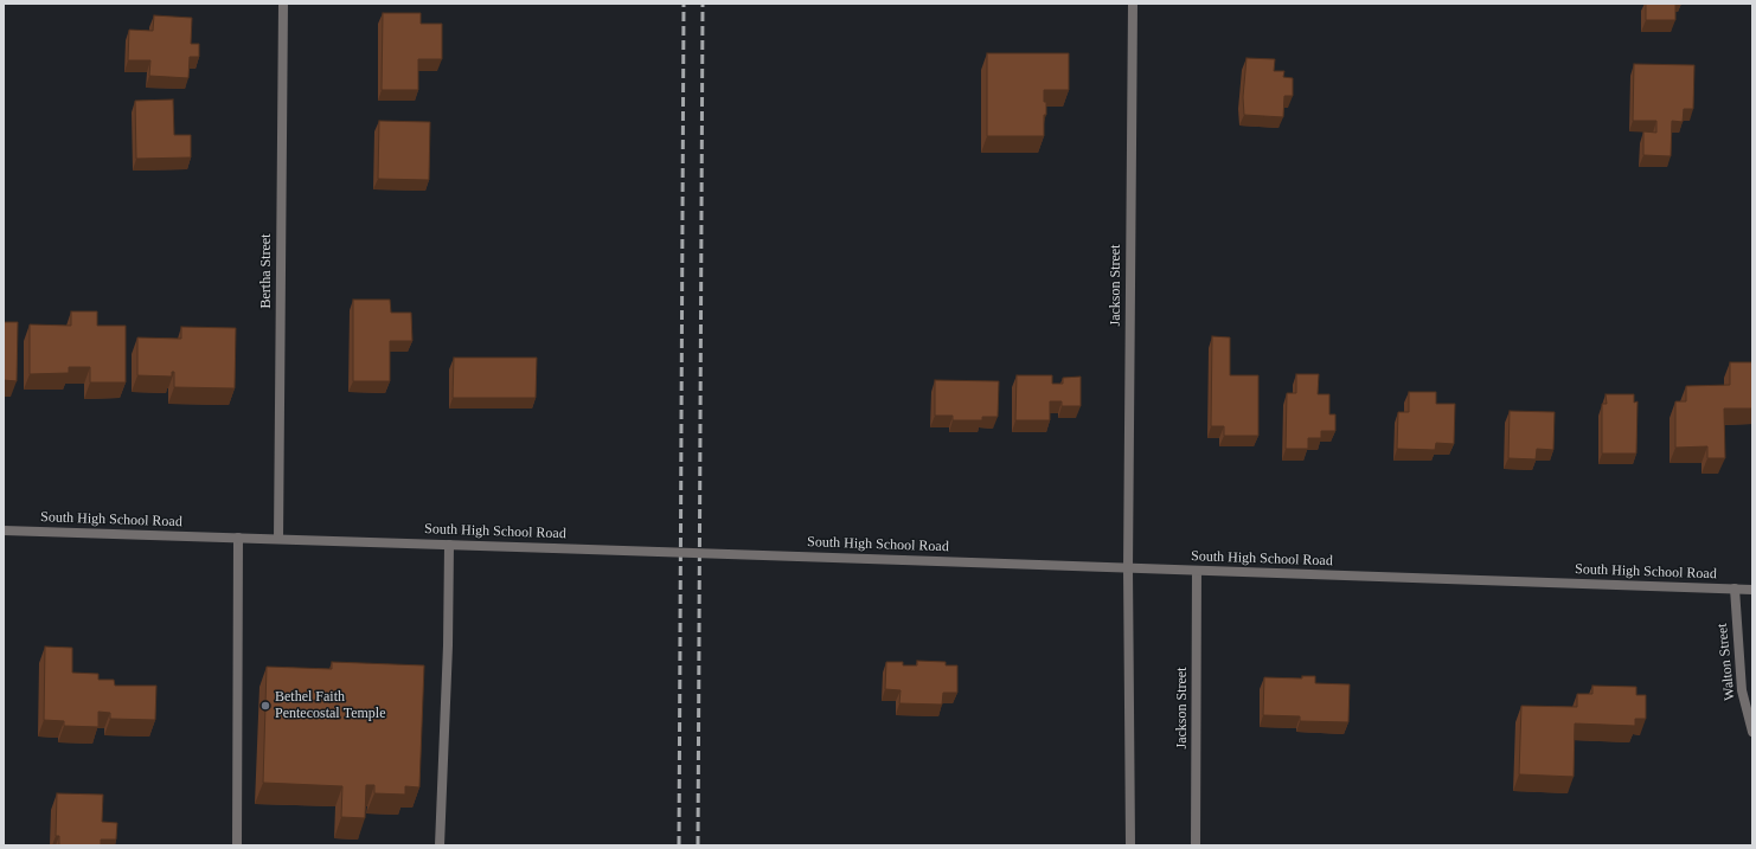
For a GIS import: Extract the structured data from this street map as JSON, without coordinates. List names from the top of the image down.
{
  "streets": {
    "street": [
      "Bertha Street",
      "Jackson Street",
      "South High School Road",
      "Walton Street"
    ]
  },
  "crossings": [
    ["Bertha Street", "South High School Road"],
    ["Jackson Street", "South High School Road"],
    ["South High School Road", "Walton Street"]
  ],
  "places": ["Bethel Faith Pentecostal Temple"]
}
